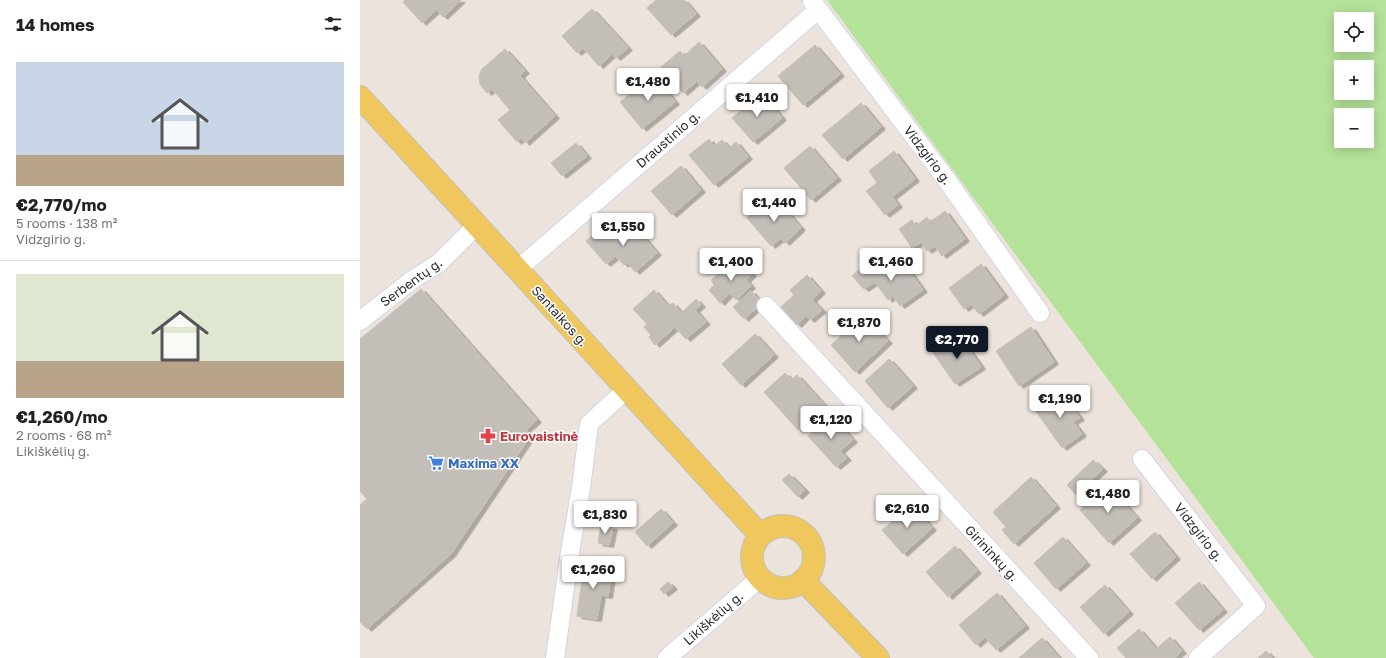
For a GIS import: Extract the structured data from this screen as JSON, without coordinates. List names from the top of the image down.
{
  "streets": {
    "main road": ["Santaikos g."],
    "street": [
      "Draustinio g.",
      "Vidzgirio g.",
      "Serbentų g.",
      "Girininkų g.",
      "Likiškėlių g."
    ]
  },
  "crossings": [
    ["Draustinio g.", "Vidzgirio g."],
    ["Draustinio g.", "Santaikos g."],
    ["Serbentų g.", "Santaikos g."],
    ["Santaikos g.", "Likiškėlių g."]
  ],
  "places": {
    "pharmacy": ["Eurovaistinė"],
    "supermarket": ["Maxima XX"]
  },
  "page": {
    "heading": "14 homes",
    "map_buttons": ["+", "−"],
    "list": [
      {
        "name": "€2,770/mo",
        "note": "5 rooms · 138 m² · Vidzgirio g."
      },
      {
        "name": "€1,260/mo",
        "note": "2 rooms · 68 m² · Likiškėlių g."
      }
    ],
    "price": [
      "€1,480",
      "€1,410",
      "€1,440",
      "€1,550",
      "€1,400",
      "€1,460",
      "€1,870",
      "€2,770",
      "€1,190",
      "€1,120",
      "€1,480",
      "€2,610",
      "€1,830",
      "€1,260"
    ]
  }
}
